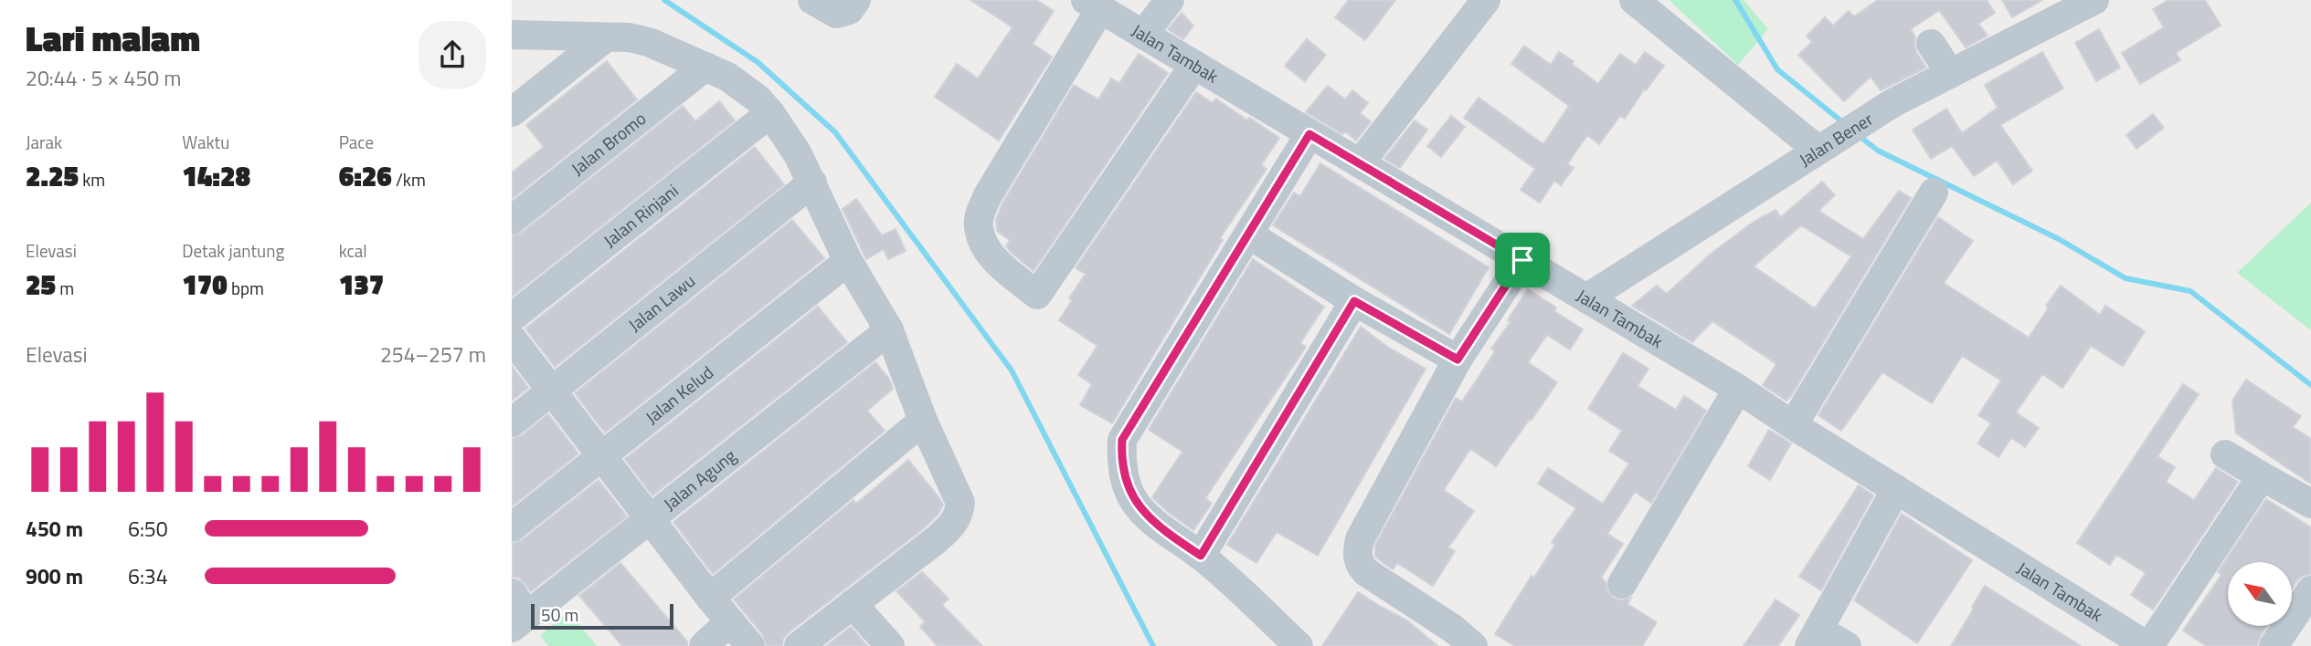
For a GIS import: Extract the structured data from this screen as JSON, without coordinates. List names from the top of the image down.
{
  "streets": {
    "street": [
      "Jalan Tambak",
      "Jalan Bener",
      "Jalan Bromo",
      "Jalan Rinjani",
      "Jalan Lawu",
      "Jalan Kelud",
      "Jalan Agung"
    ]
  },
  "crossings": [
    ["Jalan Tambak", "Jalan Bener"]
  ],
  "scale_bar": "50 m",
  "north": "top left",
  "page": {
    "heading": ["Lari malam", "20:44 · 5 × 450 m"],
    "stats": [
      ["Jarak", "2.25 km"],
      ["Waktu", "14:28"],
      ["Pace", "6:26 /km"],
      ["Elevasi", "25 m"],
      ["Detak jantung", "170 bpm"],
      ["kcal", "137"]
    ],
    "chart": ["Elevasi", "254–257 m"],
    "list": [
      {
        "name": "450 m",
        "note": "6:50"
      },
      {
        "name": "900 m",
        "note": "6:34"
      }
    ],
    "scale": "50 m"
  }
}
